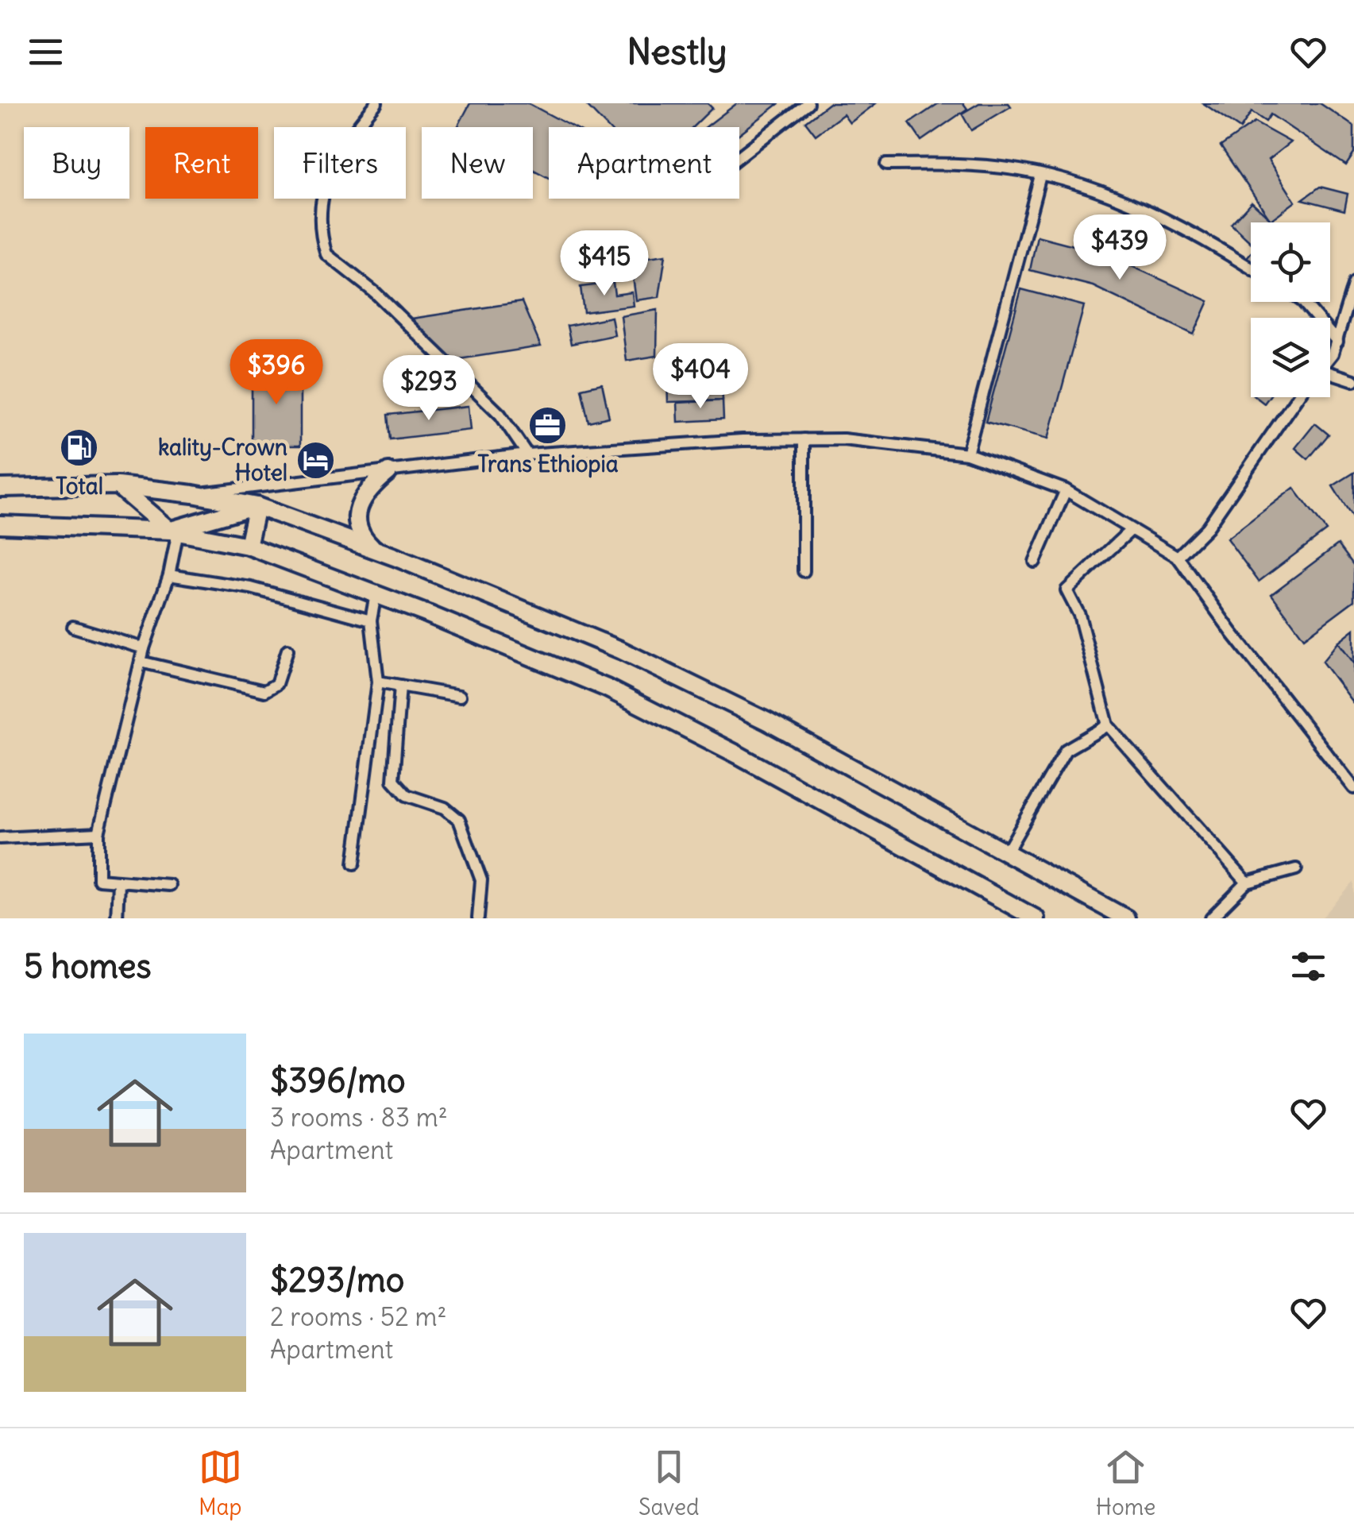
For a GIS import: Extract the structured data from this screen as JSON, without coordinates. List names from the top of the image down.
{
  "places": {
    "office": ["Trans Ethiopia"],
    "fuel station": ["Total"],
    "hotel": ["kality-Crown Hotel"]
  },
  "page": {
    "header": "Nestly",
    "chip": [
      "Buy",
      "Rent",
      "Filters",
      "New",
      "Apartment"
    ],
    "price": [
      "$439",
      "$415",
      "$396",
      "$404",
      "$293"
    ],
    "heading": "5 homes",
    "list": [
      {
        "name": "$396/mo",
        "note": "3 rooms · 83 m² · Apartment"
      },
      {
        "name": "$293/mo",
        "note": "2 rooms · 52 m² · Apartment"
      }
    ],
    "tabs": ["Map", "Saved", "Home"]
  }
}
